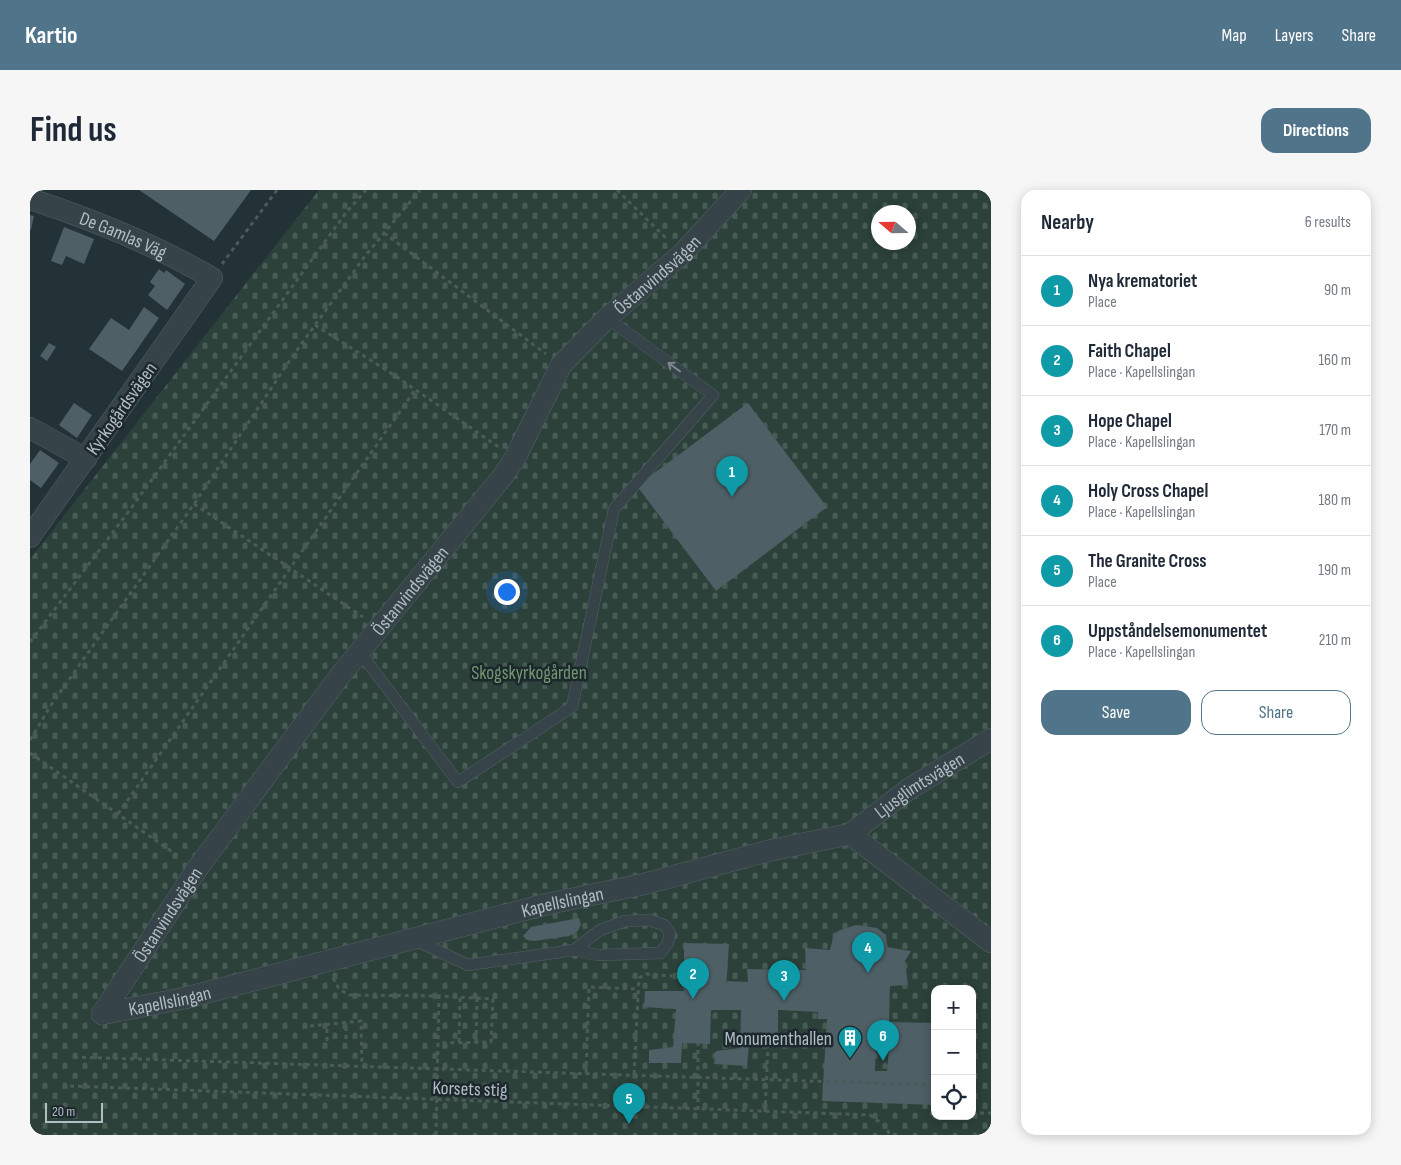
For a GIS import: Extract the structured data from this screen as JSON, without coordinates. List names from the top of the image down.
{
  "streets": {
    "street": [
      "De Gamlas Väg",
      "Östanvindsvägen",
      "Kyrkogårdsvägen",
      "Ljusglimtsvägen",
      "Kapellslingan"
    ],
    "path": ["Korsets stig"]
  },
  "crossings": [
    ["De Gamlas Väg", "Kyrkogårdsvägen"],
    ["Östanvindsvägen", "Kapellslingan"],
    ["Ljusglimtsvägen", "Kapellslingan"]
  ],
  "parks": ["Skogskyrkogården"],
  "places": {
    "building": ["Monumenthallen"]
  },
  "scale_bar": "20 m",
  "north": "left",
  "page": {
    "header": "Kartio",
    "nav": ["Map", "Layers", "Share"],
    "buttons": [
      "Directions",
      ["Save", "Share"]
    ],
    "title": "Find us",
    "heading": ["Nearby", "6 results"],
    "list": [
      {
        "mark": "1",
        "name": "Nya krematoriet",
        "note": "Place",
        "value": "90 m"
      },
      {
        "mark": "2",
        "name": "Faith Chapel",
        "note": "Place · Kapellslingan",
        "value": "160 m"
      },
      {
        "mark": "3",
        "name": "Hope Chapel",
        "note": "Place · Kapellslingan",
        "value": "170 m"
      },
      {
        "mark": "4",
        "name": "Holy Cross Chapel",
        "note": "Place · Kapellslingan",
        "value": "180 m"
      },
      {
        "mark": "5",
        "name": "The Granite Cross",
        "note": "Place",
        "value": "190 m"
      },
      {
        "mark": "6",
        "name": "Uppståndelsemonumentet",
        "note": "Place · Kapellslingan",
        "value": "210 m"
      }
    ],
    "pins": [
      "1",
      "4",
      "2",
      "3",
      "6",
      "5"
    ],
    "map_buttons": ["+", "−"],
    "scale": "20 m"
  }
}
